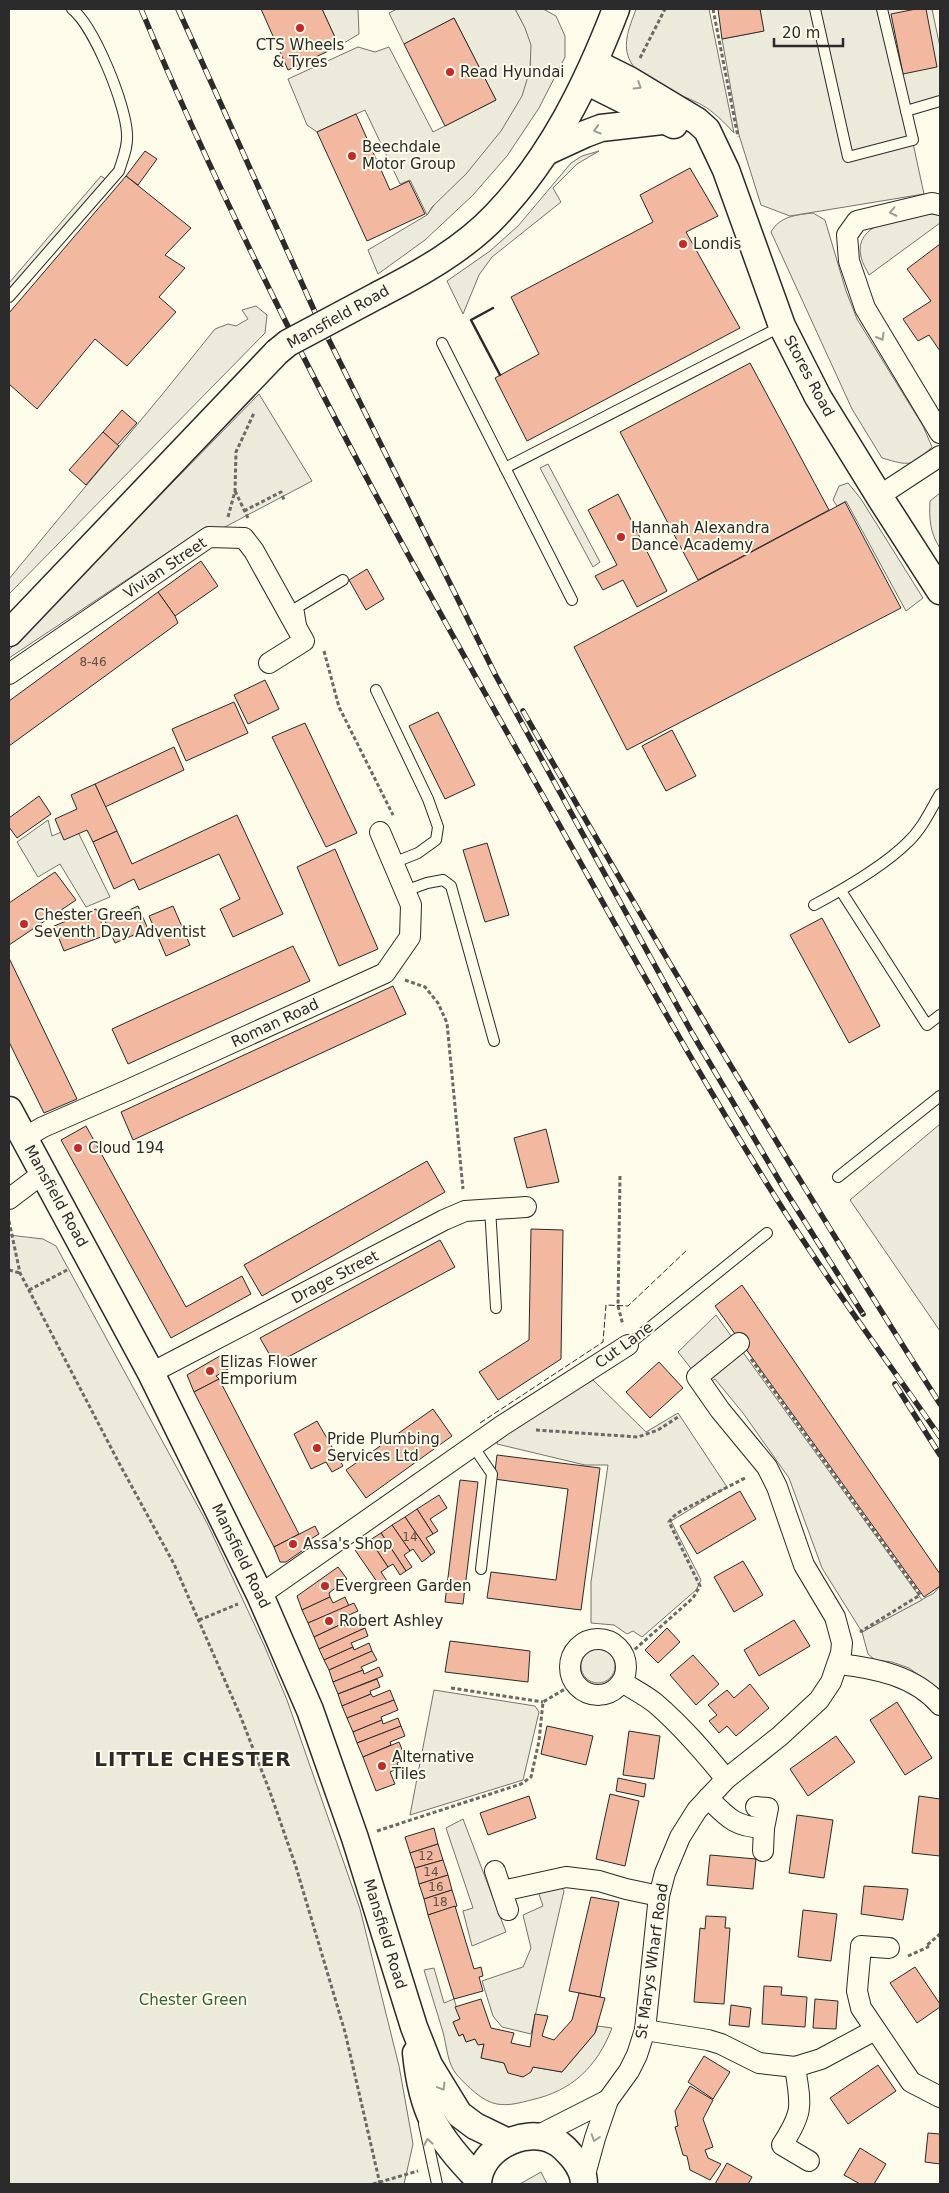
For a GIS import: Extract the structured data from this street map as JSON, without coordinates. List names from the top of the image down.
{
  "streets": {
    "street": [
      "Mansfield Road",
      "Stores Road",
      "Vivian Street",
      "Roman Road",
      "Drage Street",
      "Cut Lane",
      "St Marys Wharf Road"
    ]
  },
  "crossings": [
    ["Mansfield Road", "Stores Road"],
    ["Mansfield Road", "Roman Road"],
    ["Mansfield Road", "Drage Street"],
    ["Mansfield Road", "Cut Lane"]
  ],
  "districts": ["LITTLE CHESTER"],
  "parks": ["Chester Green"],
  "places": [
    "CTS Wheels & Tyres",
    "Read Hyundai",
    "Beechdale Motor Group",
    "Londis",
    "Hannah Alexandra Dance Academy",
    "Chester Green Seventh Day Adventist",
    "Cloud 194",
    "Elizas Flower Emporium",
    "Pride Plumbing Services Ltd",
    "Assa's Shop",
    "Evergreen Garden",
    "Robert Ashley",
    "Alternative Tiles"
  ],
  "house_numbers": [
    "8-46",
    "14",
    "12",
    "14",
    "16",
    "18"
  ],
  "scale_bar": "20 m"
}
